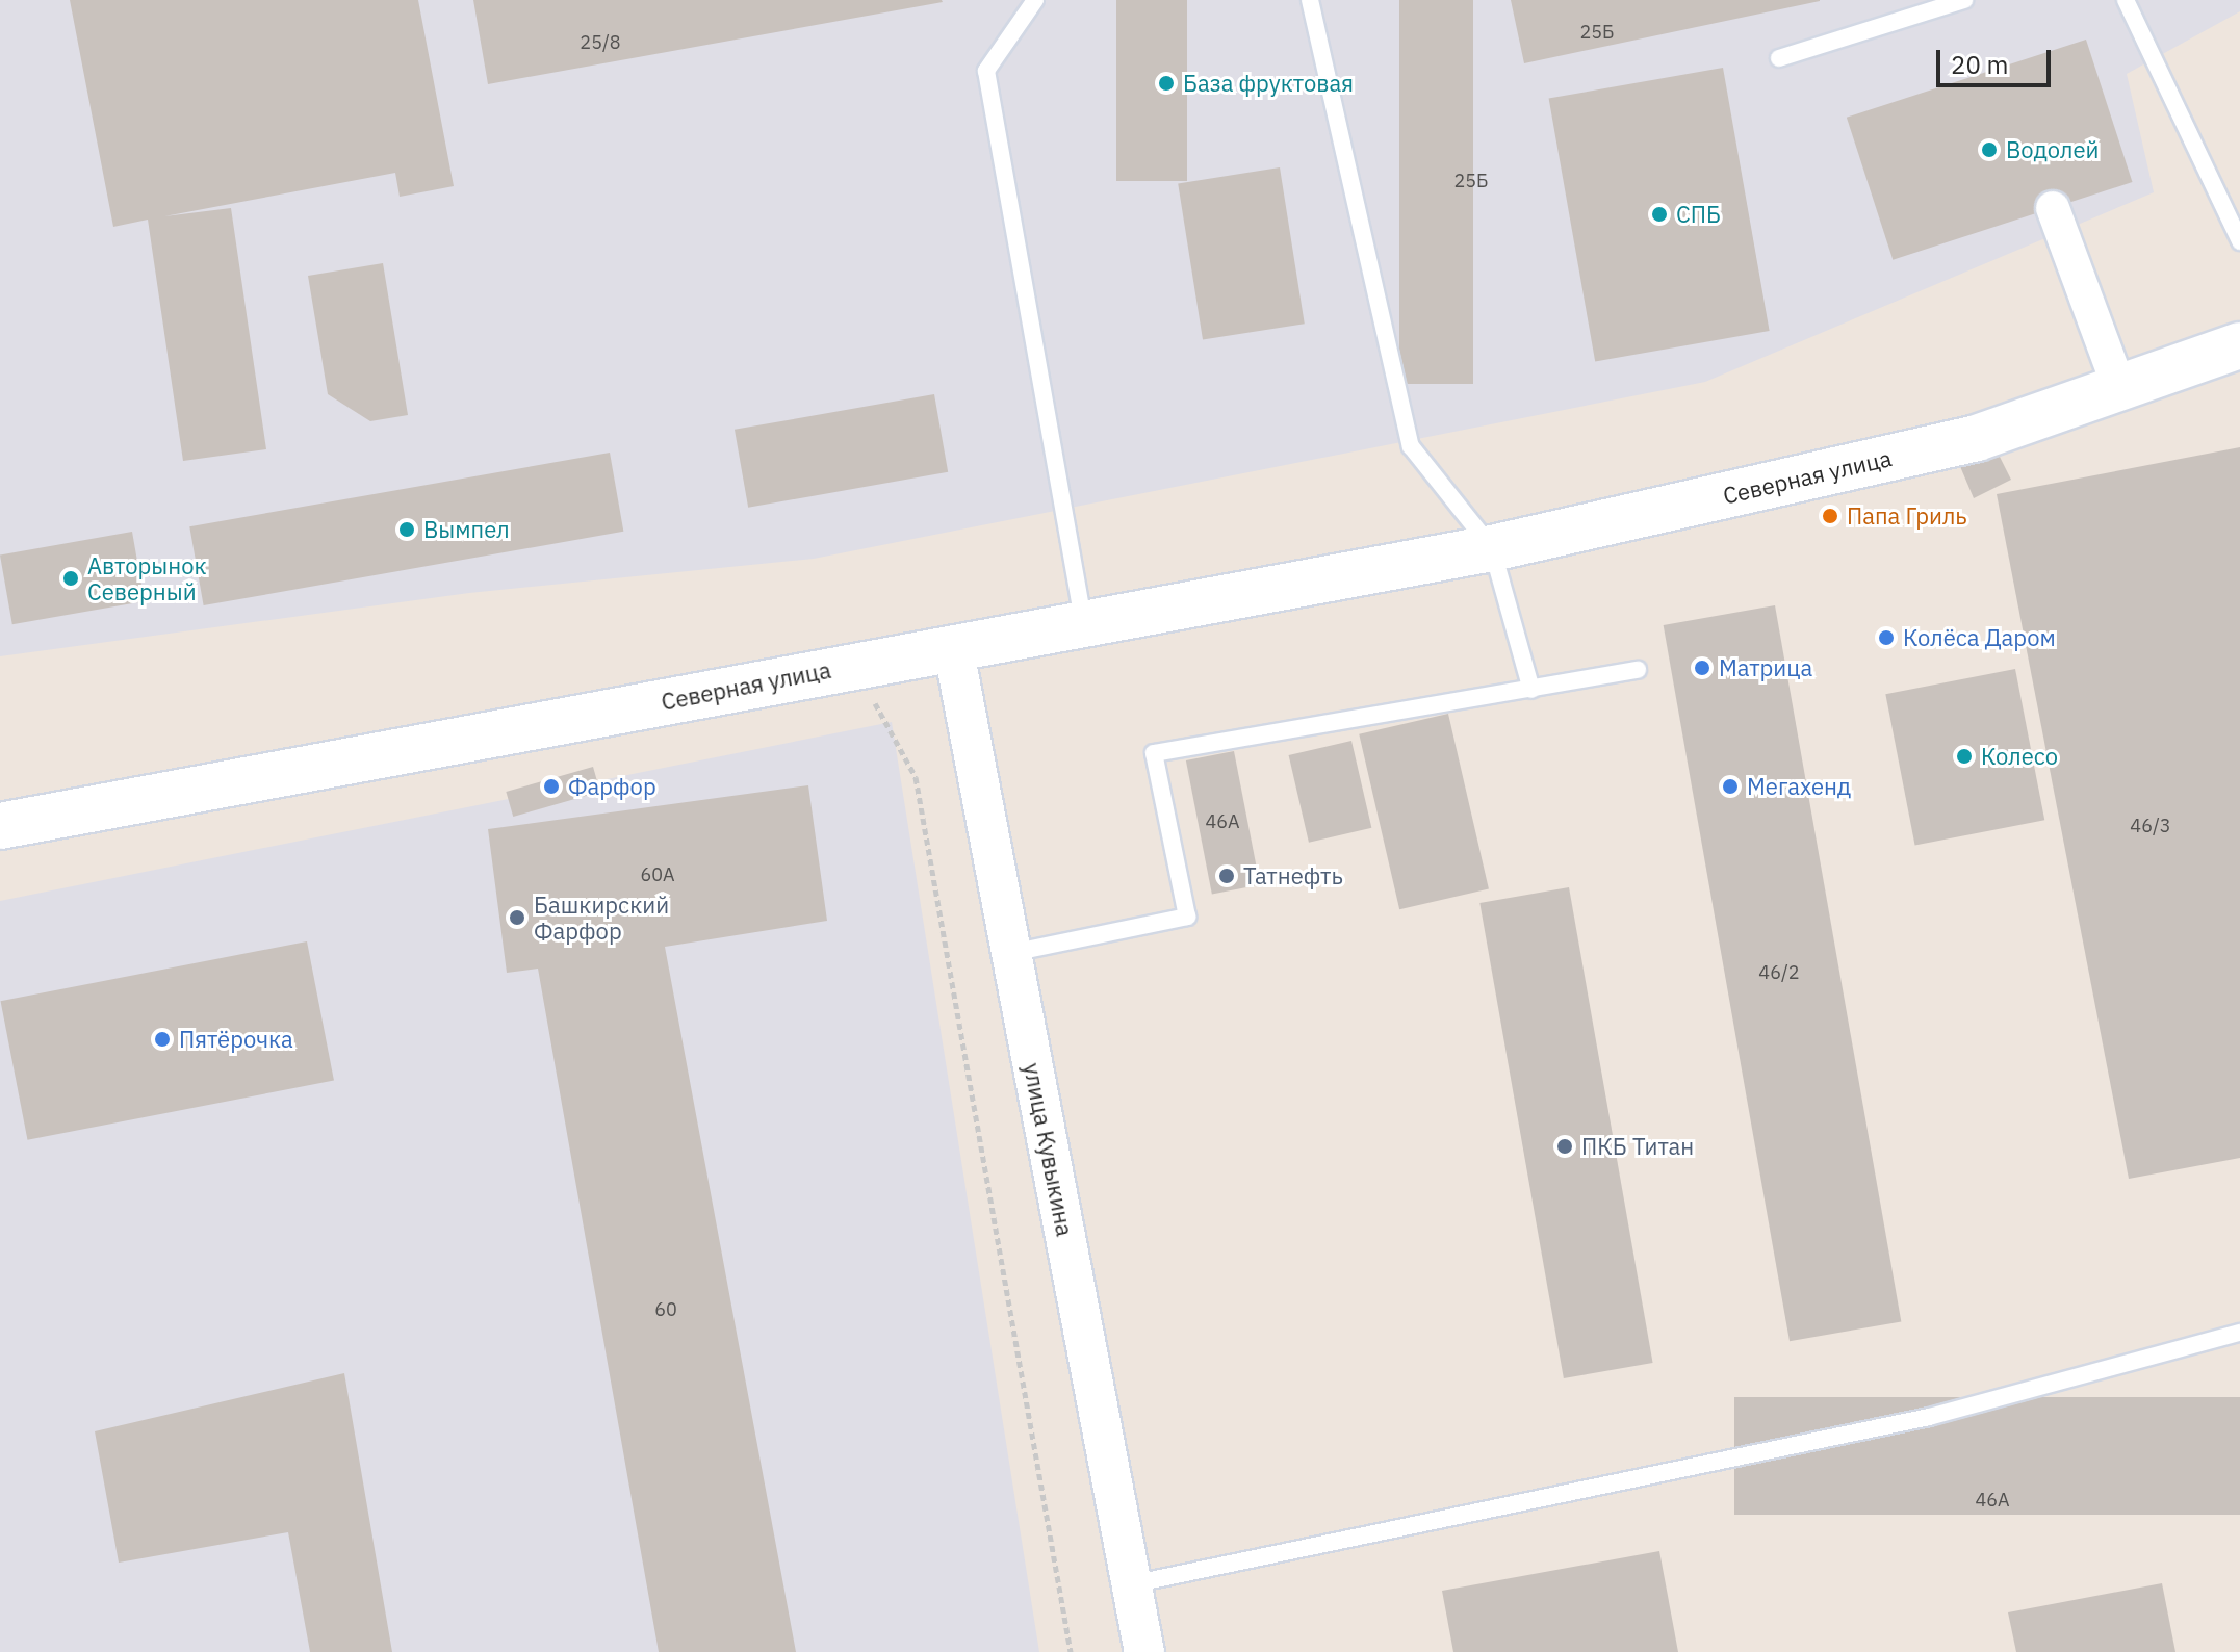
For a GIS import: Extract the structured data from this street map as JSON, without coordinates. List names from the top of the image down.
{
  "streets": {
    "main road": ["Северная улица"],
    "street": ["улица Кувыкина"]
  },
  "crossings": [
    ["Северная улица", "улица Кувыкина"]
  ],
  "places": [
    "База фруктовая",
    "Водолей",
    "СПБ",
    "Папа Гриль",
    "Вымпел",
    "Авторынок Северный",
    "Колёса Даром",
    "Матрица",
    "Колесо",
    "Фарфор",
    "Мегахенд",
    "Татнефть",
    "Башкирский Фарфор",
    "Пятёрочка",
    "ПКБ Титан"
  ],
  "house_numbers": [
    "25Б",
    "25/8",
    "25Б",
    "46А",
    "46/3",
    "60А",
    "46/2",
    "60",
    "46А"
  ],
  "scale_bar": "20 m"
}
